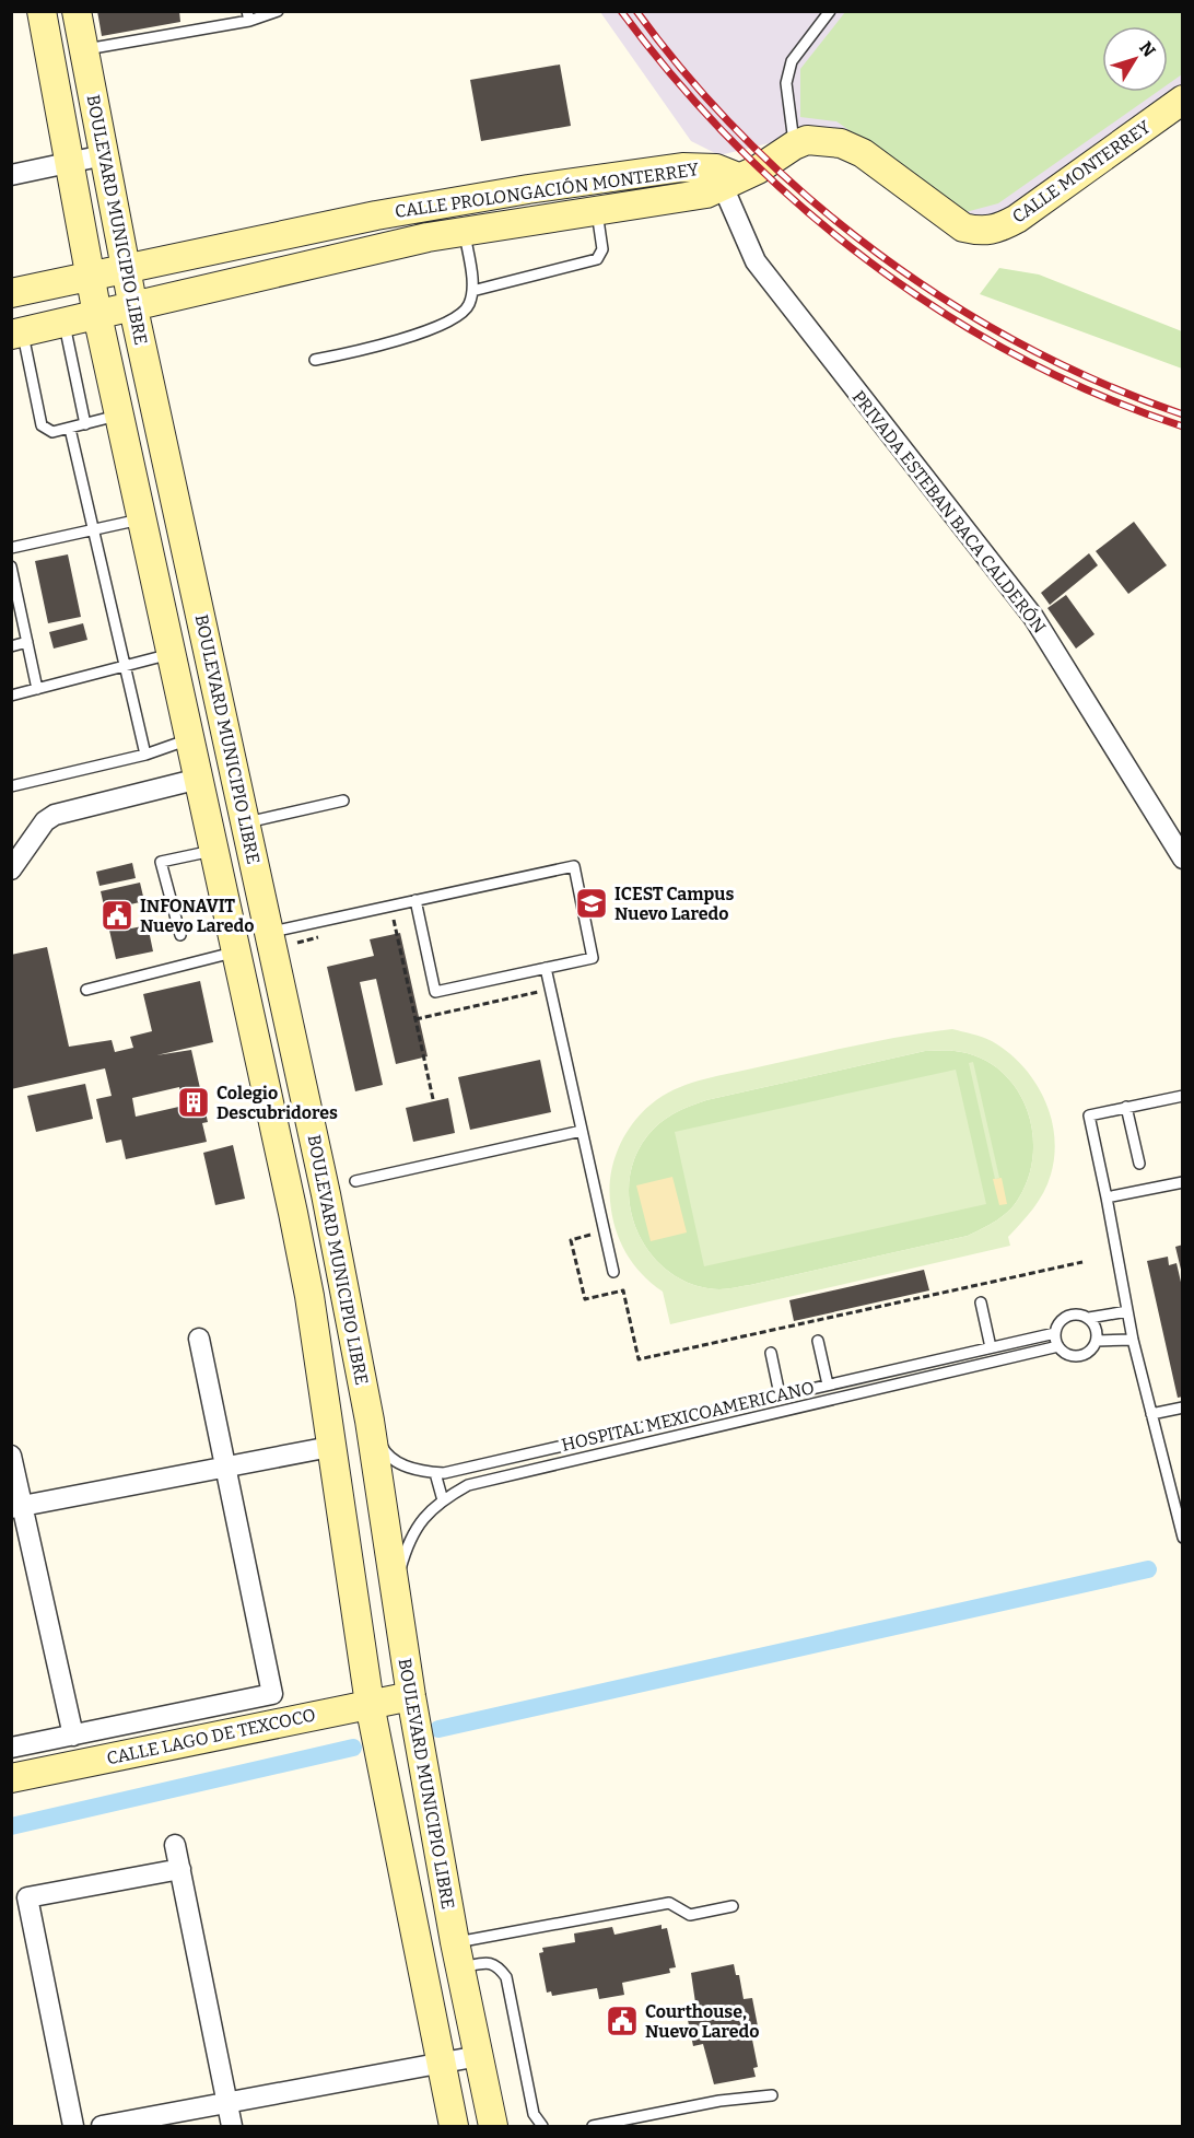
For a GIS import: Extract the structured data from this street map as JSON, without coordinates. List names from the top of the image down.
{
  "streets": {
    "main road": [
      "CALLE MONTERREY",
      "CALLE PROLONGACIÓN MONTERREY",
      "BOULEVARD MUNICIPIO LIBRE",
      "CALLE LAGO DE TEXCOCO"
    ],
    "street": ["PRIVADA ESTEBAN BACA CALDERÓN"],
    "lane": ["HOSPITAL MEXICOAMERICANO"]
  },
  "crossings": [
    ["CALLE MONTERREY", "CALLE PROLONGACIÓN MONTERREY"],
    ["CALLE MONTERREY", "PRIVADA ESTEBAN BACA CALDERÓN"],
    ["CALLE PROLONGACIÓN MONTERREY", "BOULEVARD MUNICIPIO LIBRE"],
    ["CALLE PROLONGACIÓN MONTERREY", "PRIVADA ESTEBAN BACA CALDERÓN"],
    ["BOULEVARD MUNICIPIO LIBRE", "HOSPITAL MEXICOAMERICANO"],
    ["BOULEVARD MUNICIPIO LIBRE", "CALLE LAGO DE TEXCOCO"]
  ],
  "places": {
    "school or university": ["ICEST Campus Nuevo Laredo"],
    "public building": ["INFONAVIT Nuevo Laredo", "Courthouse, Nuevo Laredo"],
    "building": ["Colegio Descubridores"]
  },
  "north": "top right"
}
